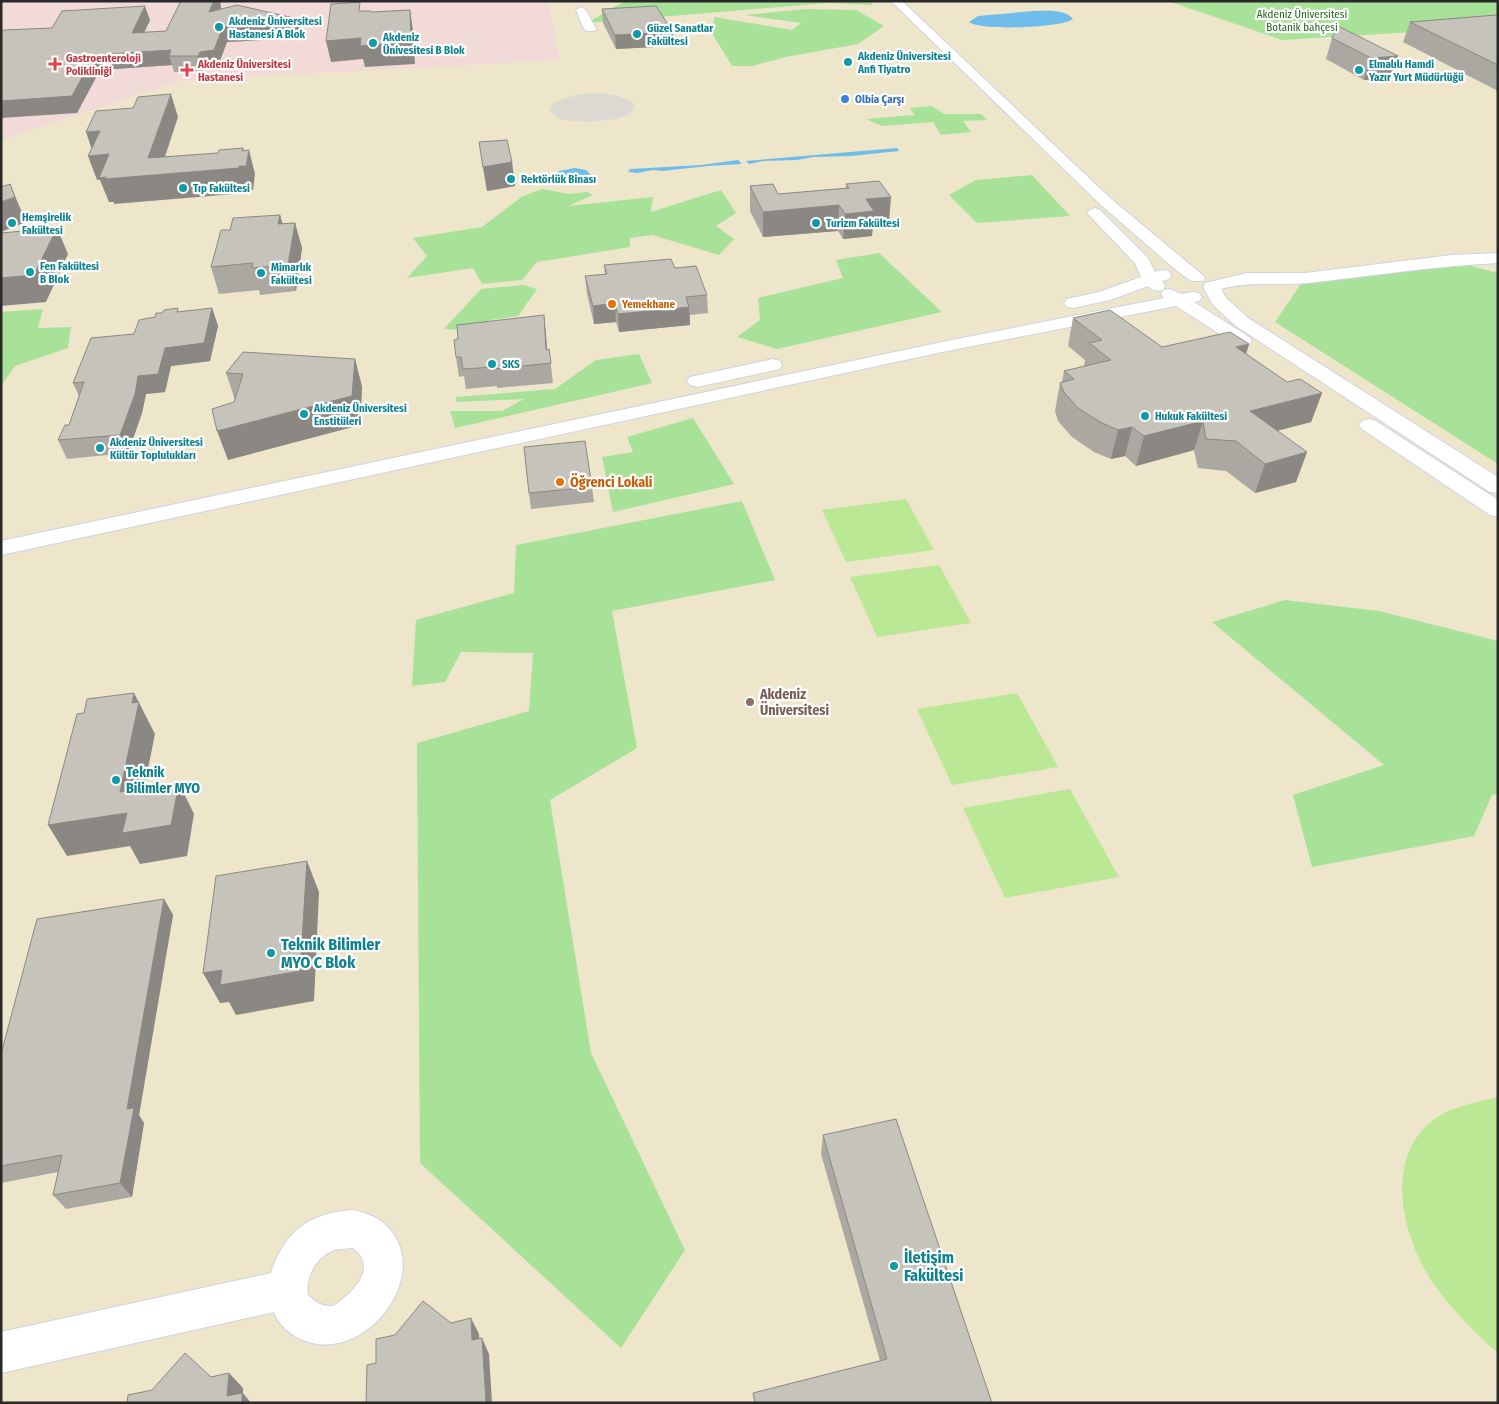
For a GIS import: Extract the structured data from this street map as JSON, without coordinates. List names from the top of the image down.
{
  "parks": ["Akdeniz Üniversitesi Botanik bahçesi"],
  "places": {
    "other": [
      "Akdeniz Üniversitesi Hastanesi A Blok",
      "Güzel Sanatlar Fakültesi",
      "Akdeniz Ünivesitesi B Blok",
      "Akdeniz Üniversitesi Anfi Tiyatro",
      "Elmalılı Hamdi Yazır Yurt Müdürlüğü",
      "Olbia Çarşı",
      "Rektörlük Binası",
      "Tıp Fakültesi",
      "Hemşirelik Fakültesi",
      "Turizm Fakültesi",
      "Fen Fakültesi B Blok",
      "Mimarlık Fakültesi",
      "Yemekhane",
      "SKS",
      "Akdeniz Üniversitesi Enstitüleri",
      "Hukuk Fakültesi",
      "Akdeniz Üniversitesi Kültür Toplulukları",
      "Öğrenci Lokali",
      "Akdeniz Üniversitesi",
      "Teknik Bilimler MYO",
      "Teknik Bilimler MYO C Blok",
      "İletişim Fakültesi"
    ],
    "health": ["Gastroenteroloji Polikliniği", "Akdeniz Üniversitesi Hastanesi"]
  }
}
